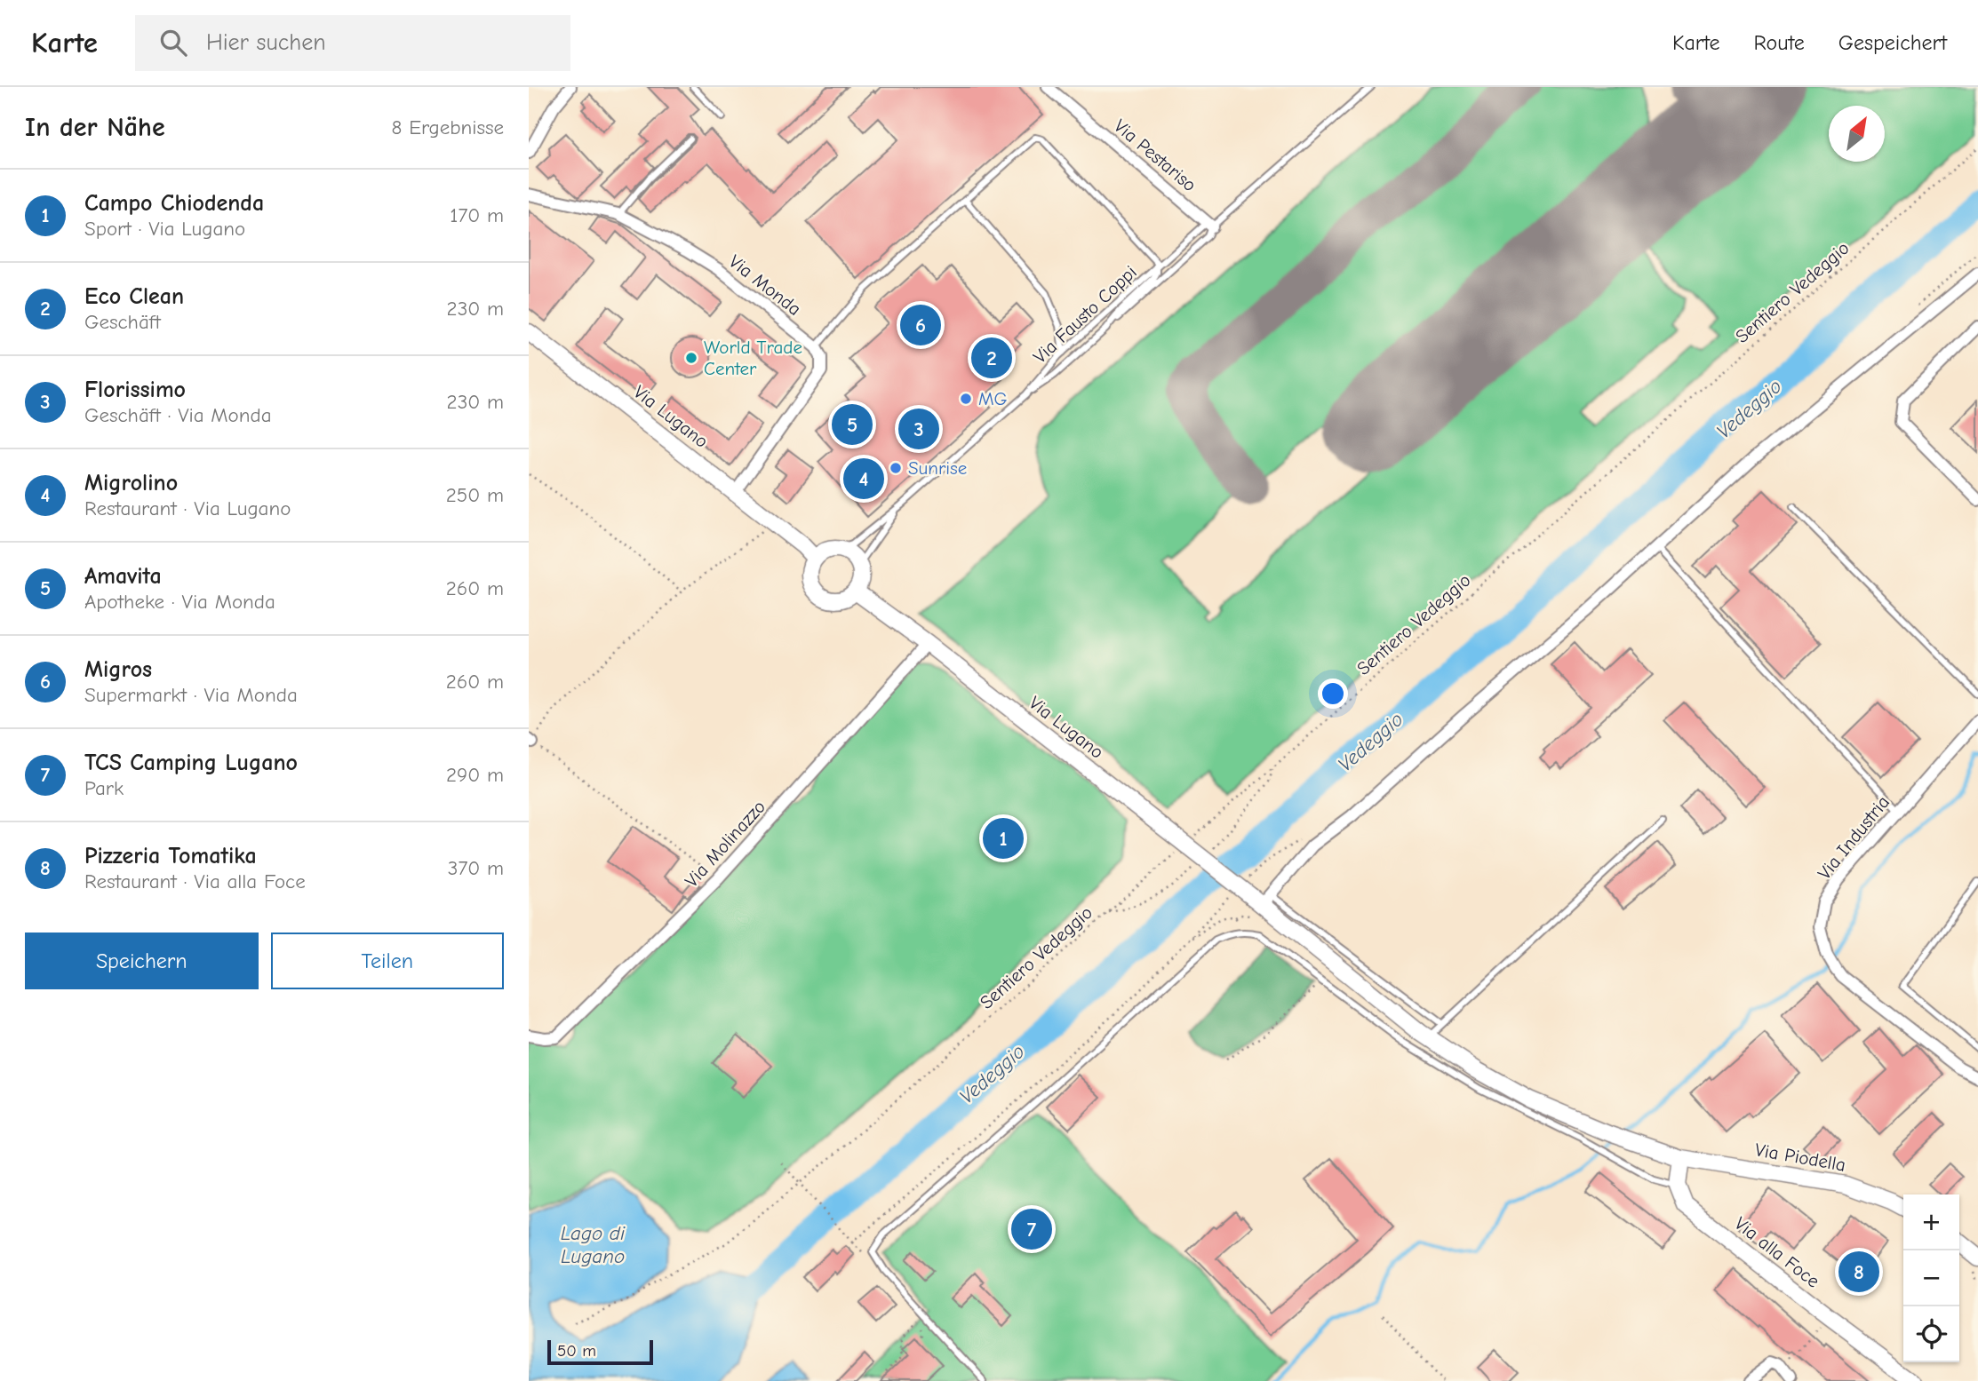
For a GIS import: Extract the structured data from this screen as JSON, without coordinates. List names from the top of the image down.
{
  "streets": {
    "main road": ["Via Lugano", "Via Piodella", "Via alla Foce"],
    "street": [
      "Via Pestariso",
      "Via Monda",
      "Via Industria",
      "Via Molinazzo"
    ],
    "lane": ["Via Fausto Coppi"],
    "path": ["Sentiero Vedeggio"]
  },
  "crossings": [
    ["Via Pestariso", "Via Fausto Coppi"],
    ["Sentiero Vedeggio", "Via Lugano"],
    ["Via Fausto Coppi", "Via Lugano"],
    ["Via Lugano", "Via Molinazzo"],
    ["Via Lugano", "Via Piodella"]
  ],
  "water": ["Vedeggio", "Lago di Lugano"],
  "places": ["World Trade Center", "MG", "Sunrise"],
  "scale_bar": "50 m",
  "north": "top right",
  "page": {
    "header": "Karte",
    "search": "Hier suchen",
    "nav": ["Karte", "Route", "Gespeichert"],
    "heading": ["In der Nähe", "8 Ergebnisse"],
    "list": [
      {
        "mark": "1",
        "name": "Campo Chiodenda",
        "note": "Sport · Via Lugano",
        "value": "170 m"
      },
      {
        "mark": "2",
        "name": "Eco Clean",
        "note": "Geschäft",
        "value": "230 m"
      },
      {
        "mark": "3",
        "name": "Florissimo",
        "note": "Geschäft · Via Monda",
        "value": "230 m"
      },
      {
        "mark": "4",
        "name": "Migrolino",
        "note": "Restaurant · Via Lugano",
        "value": "250 m"
      },
      {
        "mark": "5",
        "name": "Amavita",
        "note": "Apotheke · Via Monda",
        "value": "260 m"
      },
      {
        "mark": "6",
        "name": "Migros",
        "note": "Supermarkt · Via Monda",
        "value": "260 m"
      },
      {
        "mark": "7",
        "name": "TCS Camping Lugano",
        "note": "Park",
        "value": "290 m"
      },
      {
        "mark": "8",
        "name": "Pizzeria Tomatika",
        "note": "Restaurant · Via alla Foce",
        "value": "370 m"
      }
    ],
    "pins": [
      "6",
      "2",
      "5",
      "3",
      "4",
      "1",
      "7",
      "8"
    ],
    "buttons": ["Speichern", "Teilen"],
    "map_buttons": ["+", "−"],
    "scale": "50 m"
  }
}
